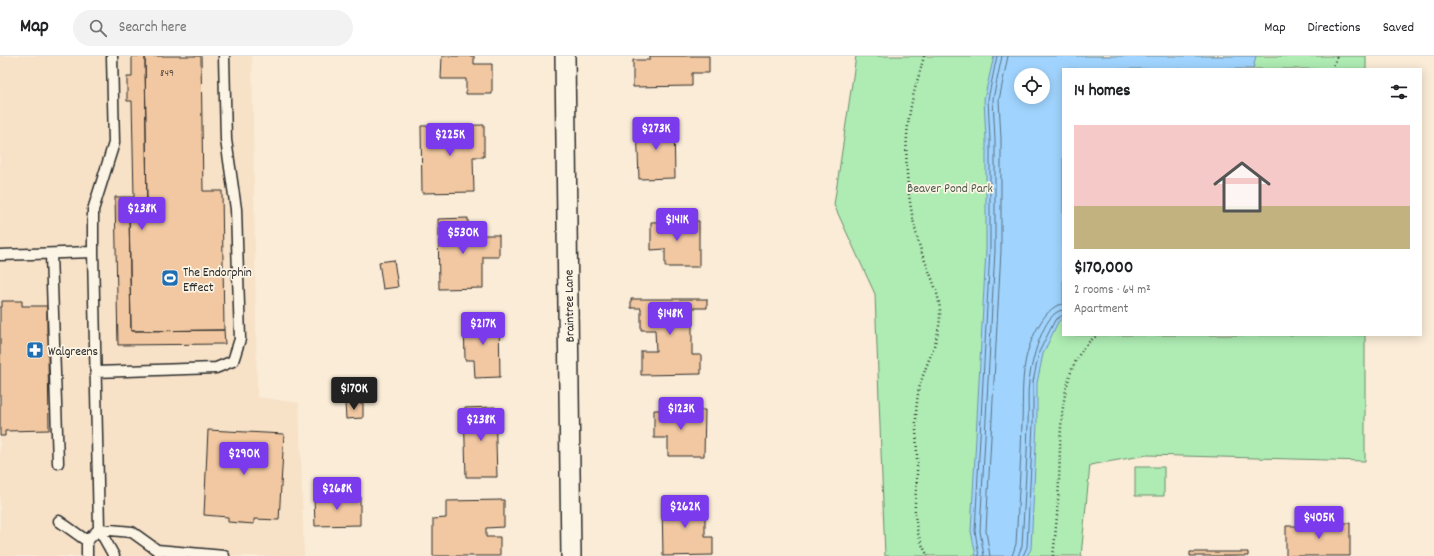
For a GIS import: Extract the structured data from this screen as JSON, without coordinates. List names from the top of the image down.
{
  "streets": {
    "street": ["Braintree Lane"]
  },
  "parks": ["Beaver Pond Park"],
  "places": {
    "sports": ["The Endorphin Effect"],
    "pharmacy": ["Walgreens"]
  },
  "house_numbers": ["849"],
  "page": {
    "header": "Map",
    "search": "Search here",
    "nav": ["Map", "Directions", "Saved"],
    "heading": "14 homes",
    "list": [
      {
        "name": "$170,000",
        "note": "2 rooms · 64 m² · Apartment"
      }
    ],
    "price": [
      "$273K",
      "$225K",
      "$238K",
      "$141K",
      "$530K",
      "$148K",
      "$217K",
      "$170K",
      "$123K",
      "$238K",
      "$290K",
      "$268K",
      "$262K",
      "$405K"
    ]
  }
}
